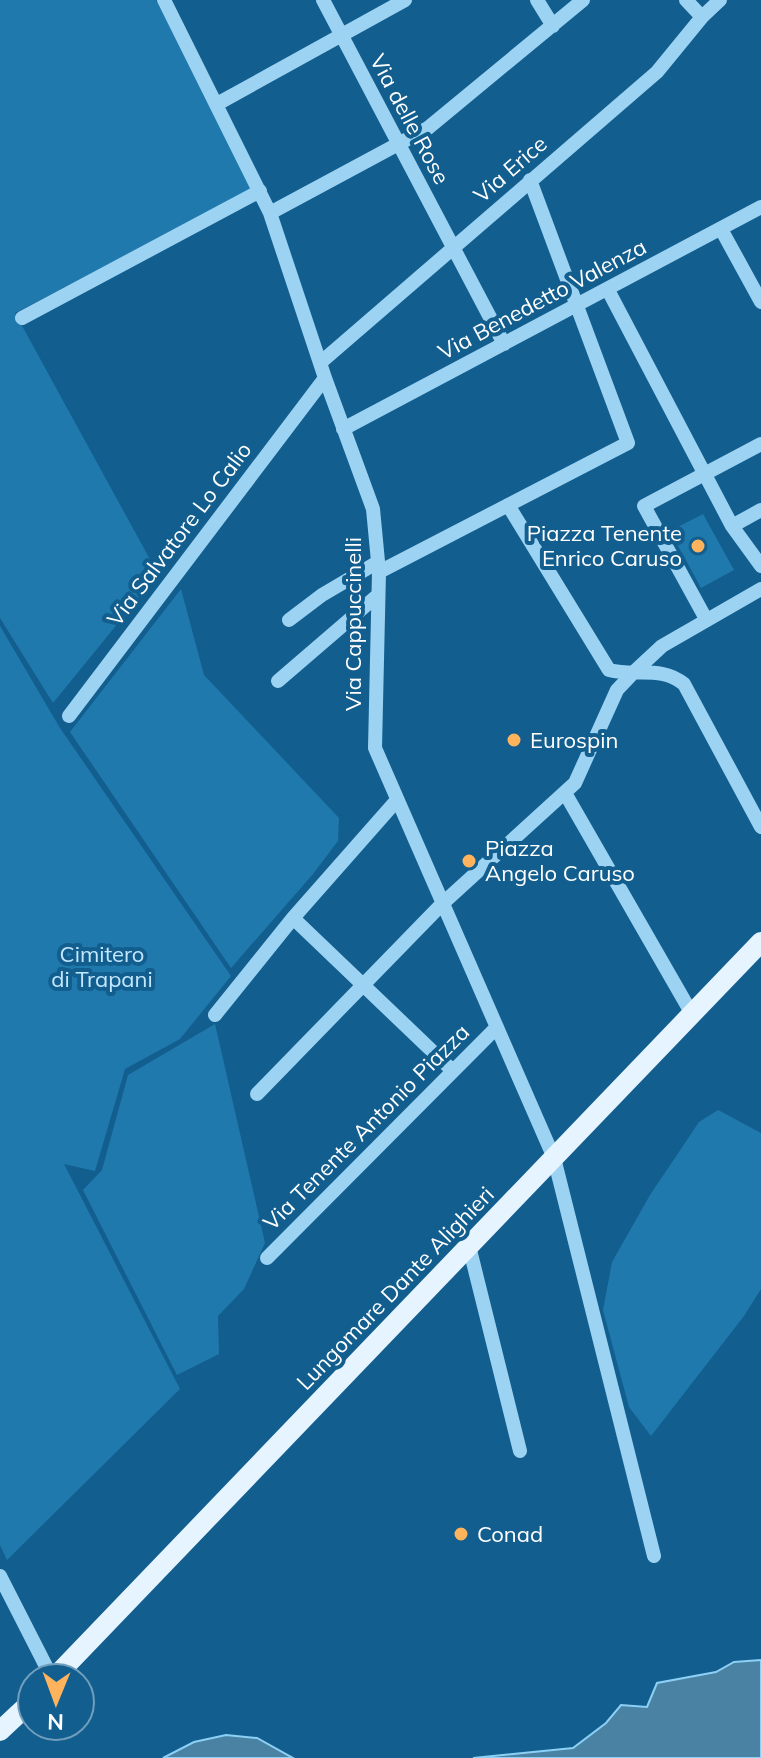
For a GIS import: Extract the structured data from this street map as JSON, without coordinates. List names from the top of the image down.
{
  "streets": {
    "main road": ["Lungomare Dante Alighieri"],
    "street": [
      "Via delle Rose",
      "Via Erice",
      "Via Benedetto Valenza",
      "Via Salvatore Lo Calio",
      "Via Cappuccinelli",
      "Via Tenente Antonio Piazza"
    ]
  },
  "crossings": [
    ["Via delle Rose", "Via Erice"],
    ["Via delle Rose", "Via Benedetto Valenza"],
    ["Via Erice", "Via Salvatore Lo Calio"],
    ["Via Erice", "Via Cappuccinelli"],
    ["Via Benedetto Valenza", "Via Cappuccinelli"],
    ["Via Salvatore Lo Calio", "Via Cappuccinelli"],
    ["Via Cappuccinelli", "Via Tenente Antonio Piazza"],
    ["Via Cappuccinelli", "Lungomare Dante Alighieri"]
  ],
  "parks": ["Cimitero di Trapani"],
  "places": [
    "Piazza Tenente Enrico Caruso",
    "Eurospin",
    "Piazza Angelo Caruso",
    "Conad"
  ],
  "north": "bottom"
}
